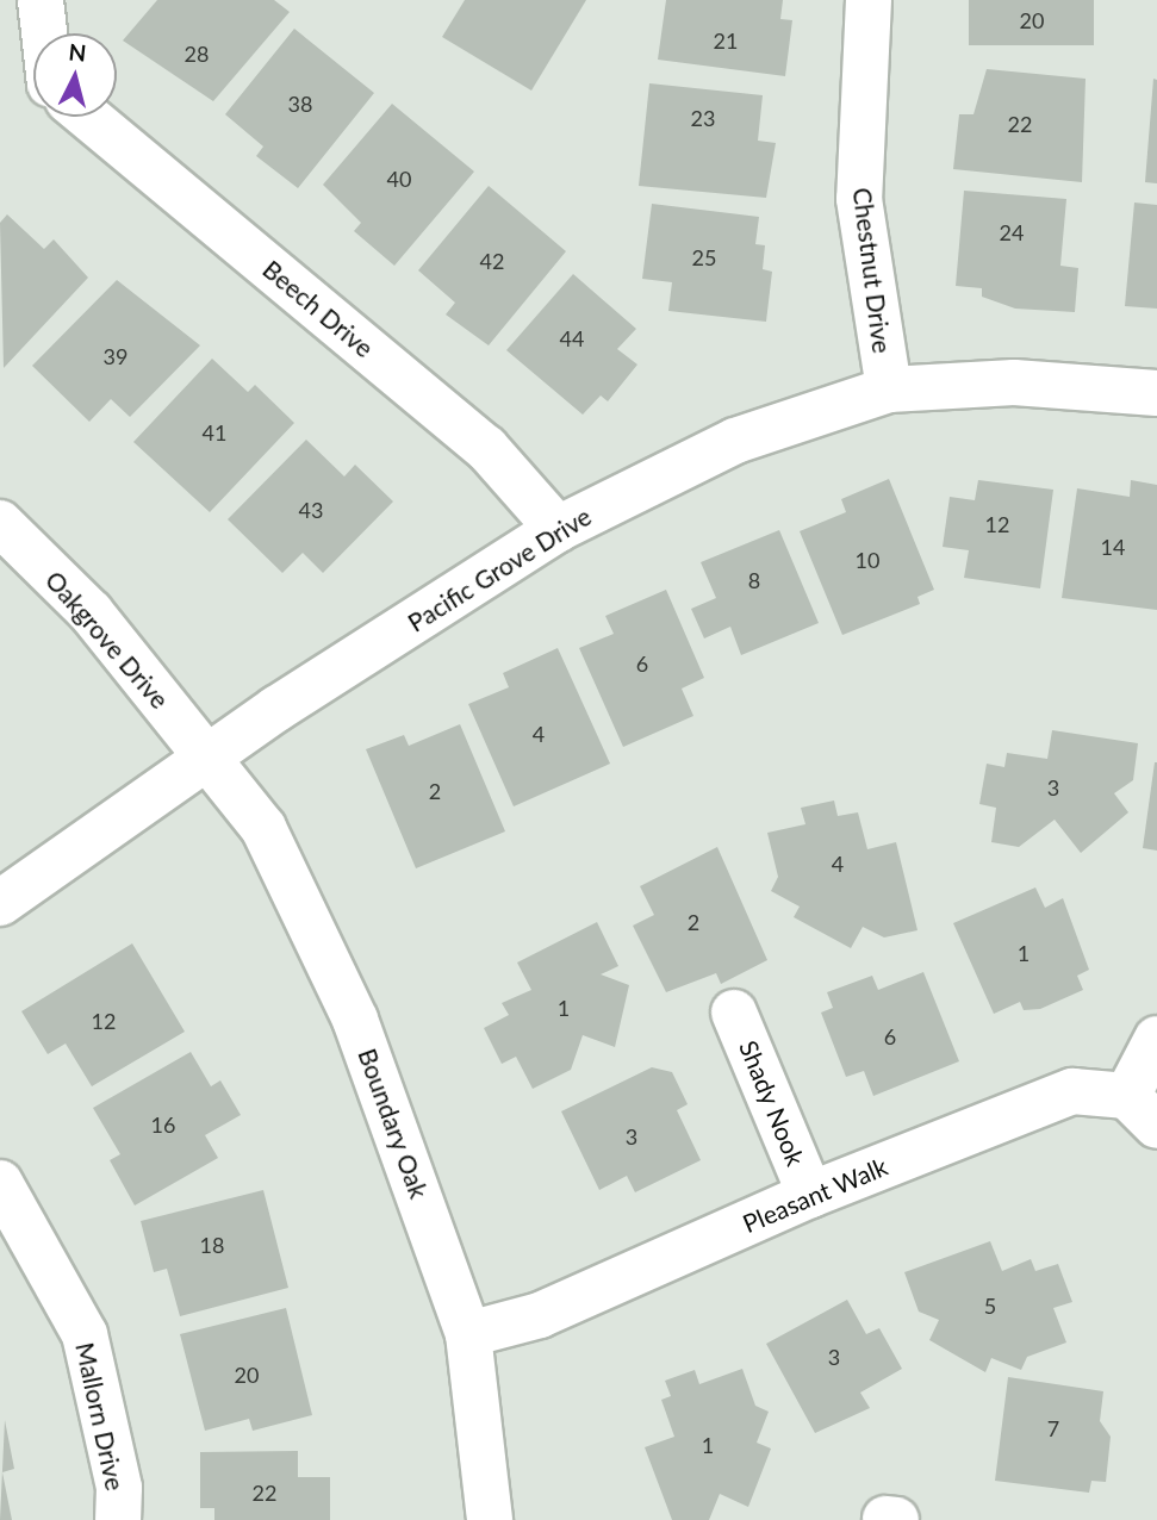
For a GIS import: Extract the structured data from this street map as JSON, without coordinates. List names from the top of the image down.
{
  "streets": {
    "street": [
      "Chestnut Drive",
      "Beech Drive",
      "Pacific Grove Drive",
      "Oakgrove Drive",
      "Shady Nook",
      "Boundary Oak",
      "Pleasant Walk",
      "Mallorn Drive"
    ]
  },
  "crossings": [
    ["Chestnut Drive", "Pacific Grove Drive"],
    ["Beech Drive", "Pacific Grove Drive"],
    ["Pacific Grove Drive", "Oakgrove Drive"],
    ["Pacific Grove Drive", "Boundary Oak"],
    ["Oakgrove Drive", "Boundary Oak"],
    ["Shady Nook", "Pleasant Walk"],
    ["Boundary Oak", "Pleasant Walk"]
  ],
  "house_numbers": [
    "20",
    "21",
    "28",
    "38",
    "23",
    "22",
    "40",
    "24",
    "25",
    "42",
    "44",
    "39",
    "41",
    "43",
    "12",
    "14",
    "10",
    "8",
    "6",
    "4",
    "3",
    "2",
    "4",
    "2",
    "1",
    "1",
    "12",
    "6",
    "16",
    "3",
    "18",
    "5",
    "3",
    "20",
    "7",
    "1",
    "22"
  ],
  "north": "top"
}
